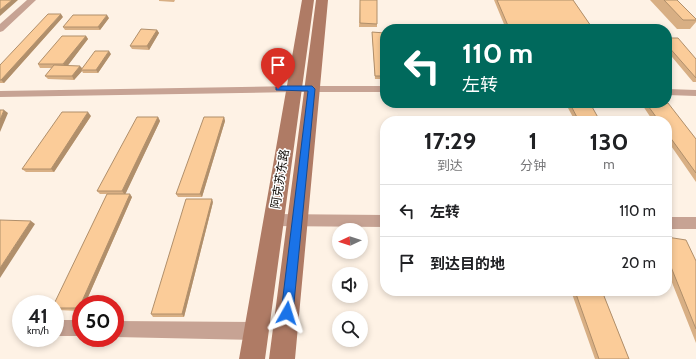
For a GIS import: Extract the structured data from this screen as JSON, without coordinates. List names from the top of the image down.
{
  "streets": {
    "main road": ["阿克苏东路"]
  },
  "north": "left",
  "page": {
    "turn": ["110 m", "左转"],
    "eta": [
      "17:29",
      "到达",
      "1",
      "分钟",
      "130",
      "m"
    ],
    "list": [
      {
        "name": "左转",
        "value": "110 m"
      },
      {
        "name": "到达目的地",
        "value": "20 m"
      }
    ],
    "speed": "41 km/h",
    "limit": "50"
  }
}
